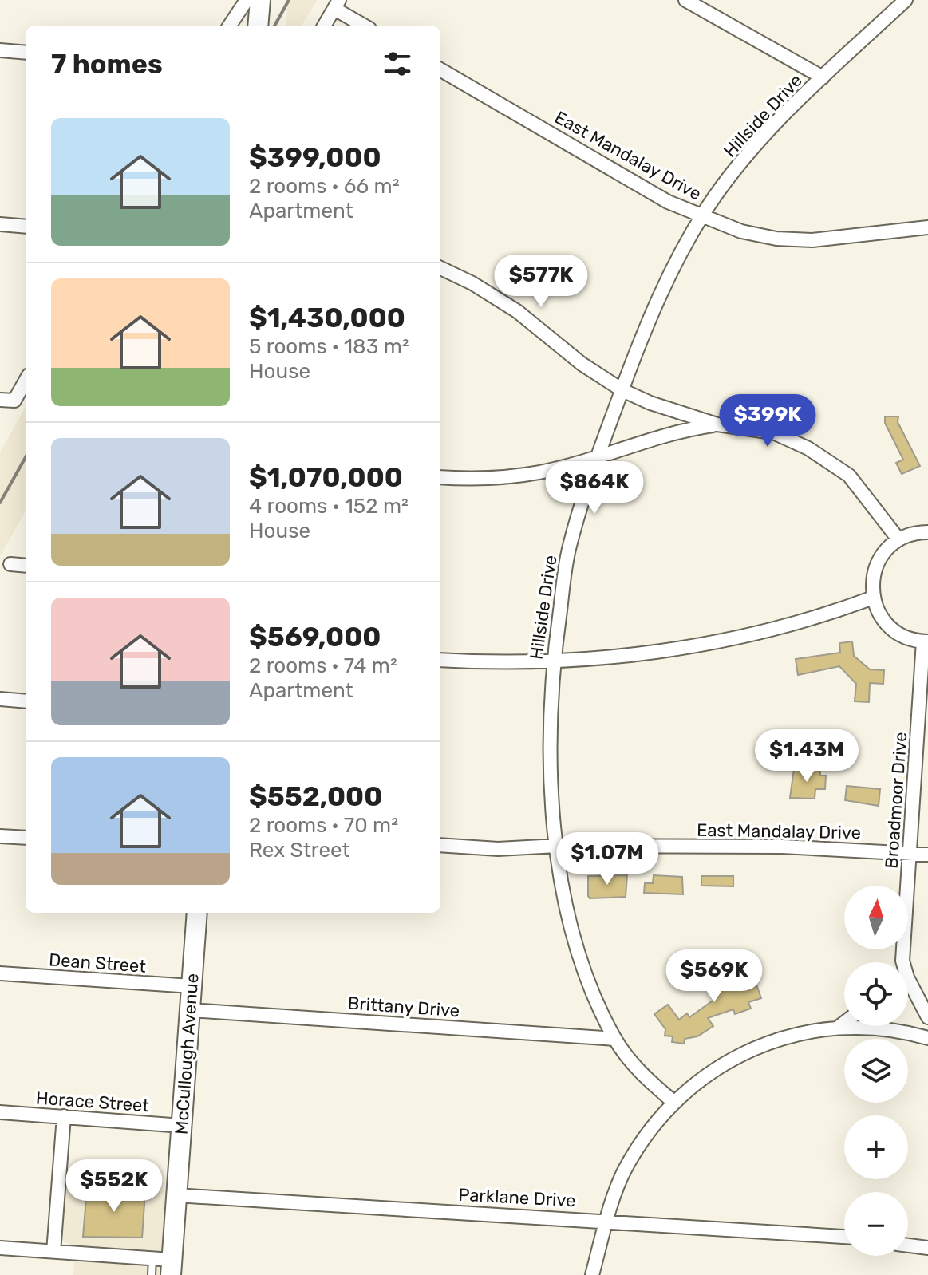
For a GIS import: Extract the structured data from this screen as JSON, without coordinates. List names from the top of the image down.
{
  "streets": {
    "main road": ["McCullough Avenue"],
    "street": [
      "Hillside Drive",
      "East Mandalay Drive",
      "Broadmoor Drive",
      "Dean Street",
      "Brittany Drive",
      "Horace Street",
      "Parklane Drive"
    ]
  },
  "crossings": [
    ["Hillside Drive", "East Mandalay Drive"],
    ["Hillside Drive", "Brittany Drive"],
    ["East Mandalay Drive", "Broadmoor Drive"],
    ["Dean Street", "McCullough Avenue"],
    ["Brittany Drive", "McCullough Avenue"],
    ["McCullough Avenue", "Horace Street"],
    ["McCullough Avenue", "Parklane Drive"]
  ],
  "north": "top",
  "page": {
    "heading": "7 homes",
    "list": [
      {
        "name": "$399,000",
        "note": "2 rooms · 66 m² · Apartment"
      },
      {
        "name": "$1,430,000",
        "note": "5 rooms · 183 m² · House"
      },
      {
        "name": "$1,070,000",
        "note": "4 rooms · 152 m² · House"
      },
      {
        "name": "$569,000",
        "note": "2 rooms · 74 m² · Apartment"
      },
      {
        "name": "$552,000",
        "note": "2 rooms · 70 m² · Rex Street"
      }
    ],
    "price": [
      "$577K",
      "$399K",
      "$864K",
      "$1.43M",
      "$1.07M",
      "$569K",
      "$552K"
    ],
    "map_buttons": ["+", "−"]
  }
}
